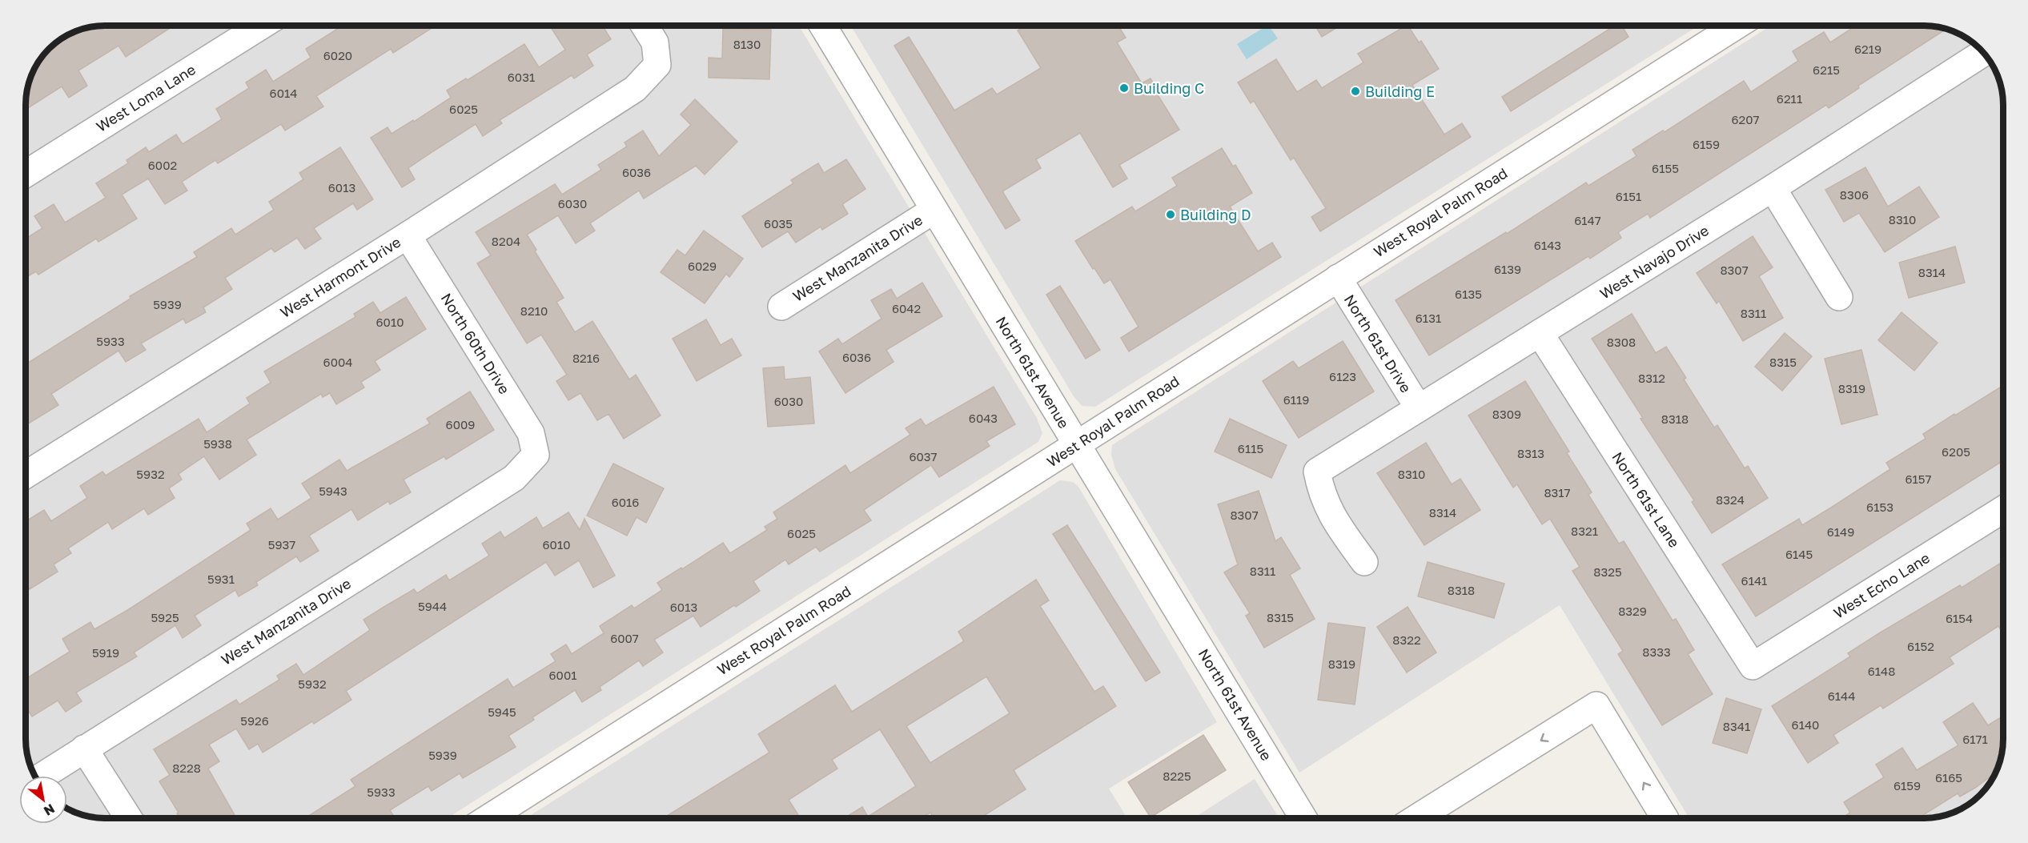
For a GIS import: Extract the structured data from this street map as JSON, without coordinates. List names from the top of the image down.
{
  "streets": {
    "street": [
      "West Loma Lane",
      "West Royal Palm Road",
      "West Manzanita Drive",
      "West Navajo Drive",
      "West Harmont Drive",
      "North 60th Drive",
      "North 61st Drive",
      "North 61st Avenue",
      "North 61st Lane",
      "West Echo Lane"
    ]
  },
  "crossings": [
    ["West Royal Palm Road", "North 61st Drive"],
    ["West Royal Palm Road", "North 61st Avenue"],
    ["West Manzanita Drive", "North 60th Drive"],
    ["West Manzanita Drive", "North 61st Avenue"],
    ["West Navajo Drive", "North 61st Drive"],
    ["West Navajo Drive", "North 61st Lane"],
    ["West Harmont Drive", "North 60th Drive"],
    ["North 61st Lane", "West Echo Lane"]
  ],
  "places": ["Building C", "Building E", "Building D"],
  "house_numbers": [
    "8130",
    "6219",
    "6020",
    "6215",
    "6031",
    "6014",
    "6211",
    "6025",
    "6207",
    "6159",
    "6002",
    "6155",
    "6036",
    "6013",
    "8306",
    "6151",
    "6030",
    "8310",
    "6147",
    "6035",
    "8204",
    "6143",
    "6029",
    "6139",
    "8307",
    "8314",
    "6135",
    "5939",
    "6042",
    "8210",
    "8311",
    "6131",
    "6010",
    "5933",
    "8308",
    "6036",
    "8216",
    "6004",
    "8315",
    "6123",
    "8312",
    "8319",
    "6119",
    "6030",
    "8309",
    "6043",
    "8318",
    "6009",
    "5938",
    "6115",
    "6205",
    "8313",
    "6037",
    "5932",
    "8310",
    "6157",
    "5943",
    "8317",
    "8324",
    "6016",
    "6153",
    "8314",
    "8307",
    "8321",
    "6149",
    "6025",
    "5937",
    "6010",
    "6145",
    "8311",
    "8325",
    "5931",
    "6141",
    "8318",
    "5944",
    "6013",
    "8329",
    "5925",
    "8315",
    "6154",
    "6007",
    "8322",
    "6152",
    "8333",
    "5919",
    "8319",
    "6148",
    "6001",
    "5932",
    "6144",
    "5945",
    "5926",
    "6140",
    "8341",
    "6171",
    "5939",
    "8228",
    "8225",
    "6165",
    "6159",
    "5933"
  ],
  "north": "bottom right"
}
